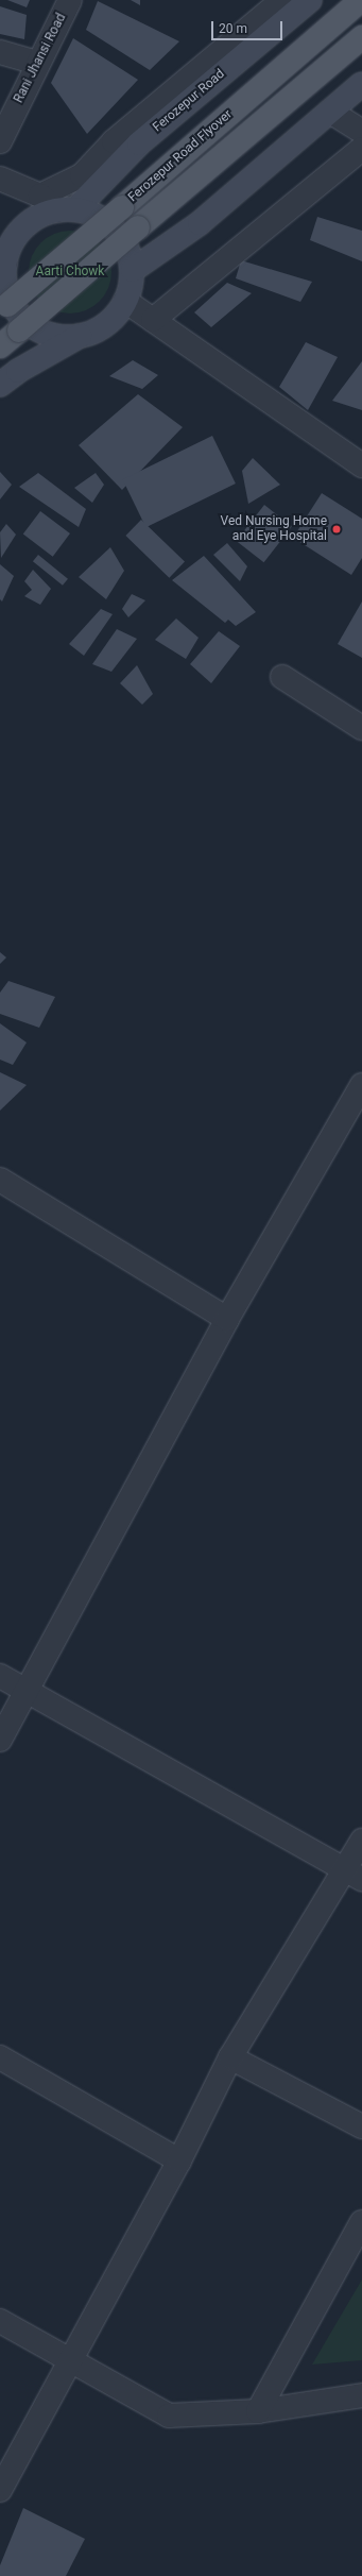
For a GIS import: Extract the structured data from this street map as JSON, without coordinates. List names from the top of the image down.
{
  "streets": {
    "main road": ["Ferozepur Road", "Ferozepur Road Flyover"],
    "street": ["Rani Jhansi Road"]
  },
  "parks": ["Aarti Chowk"],
  "places": ["Ved Nursing Home and Eye Hospital"],
  "scale_bar": "20 m"
}
